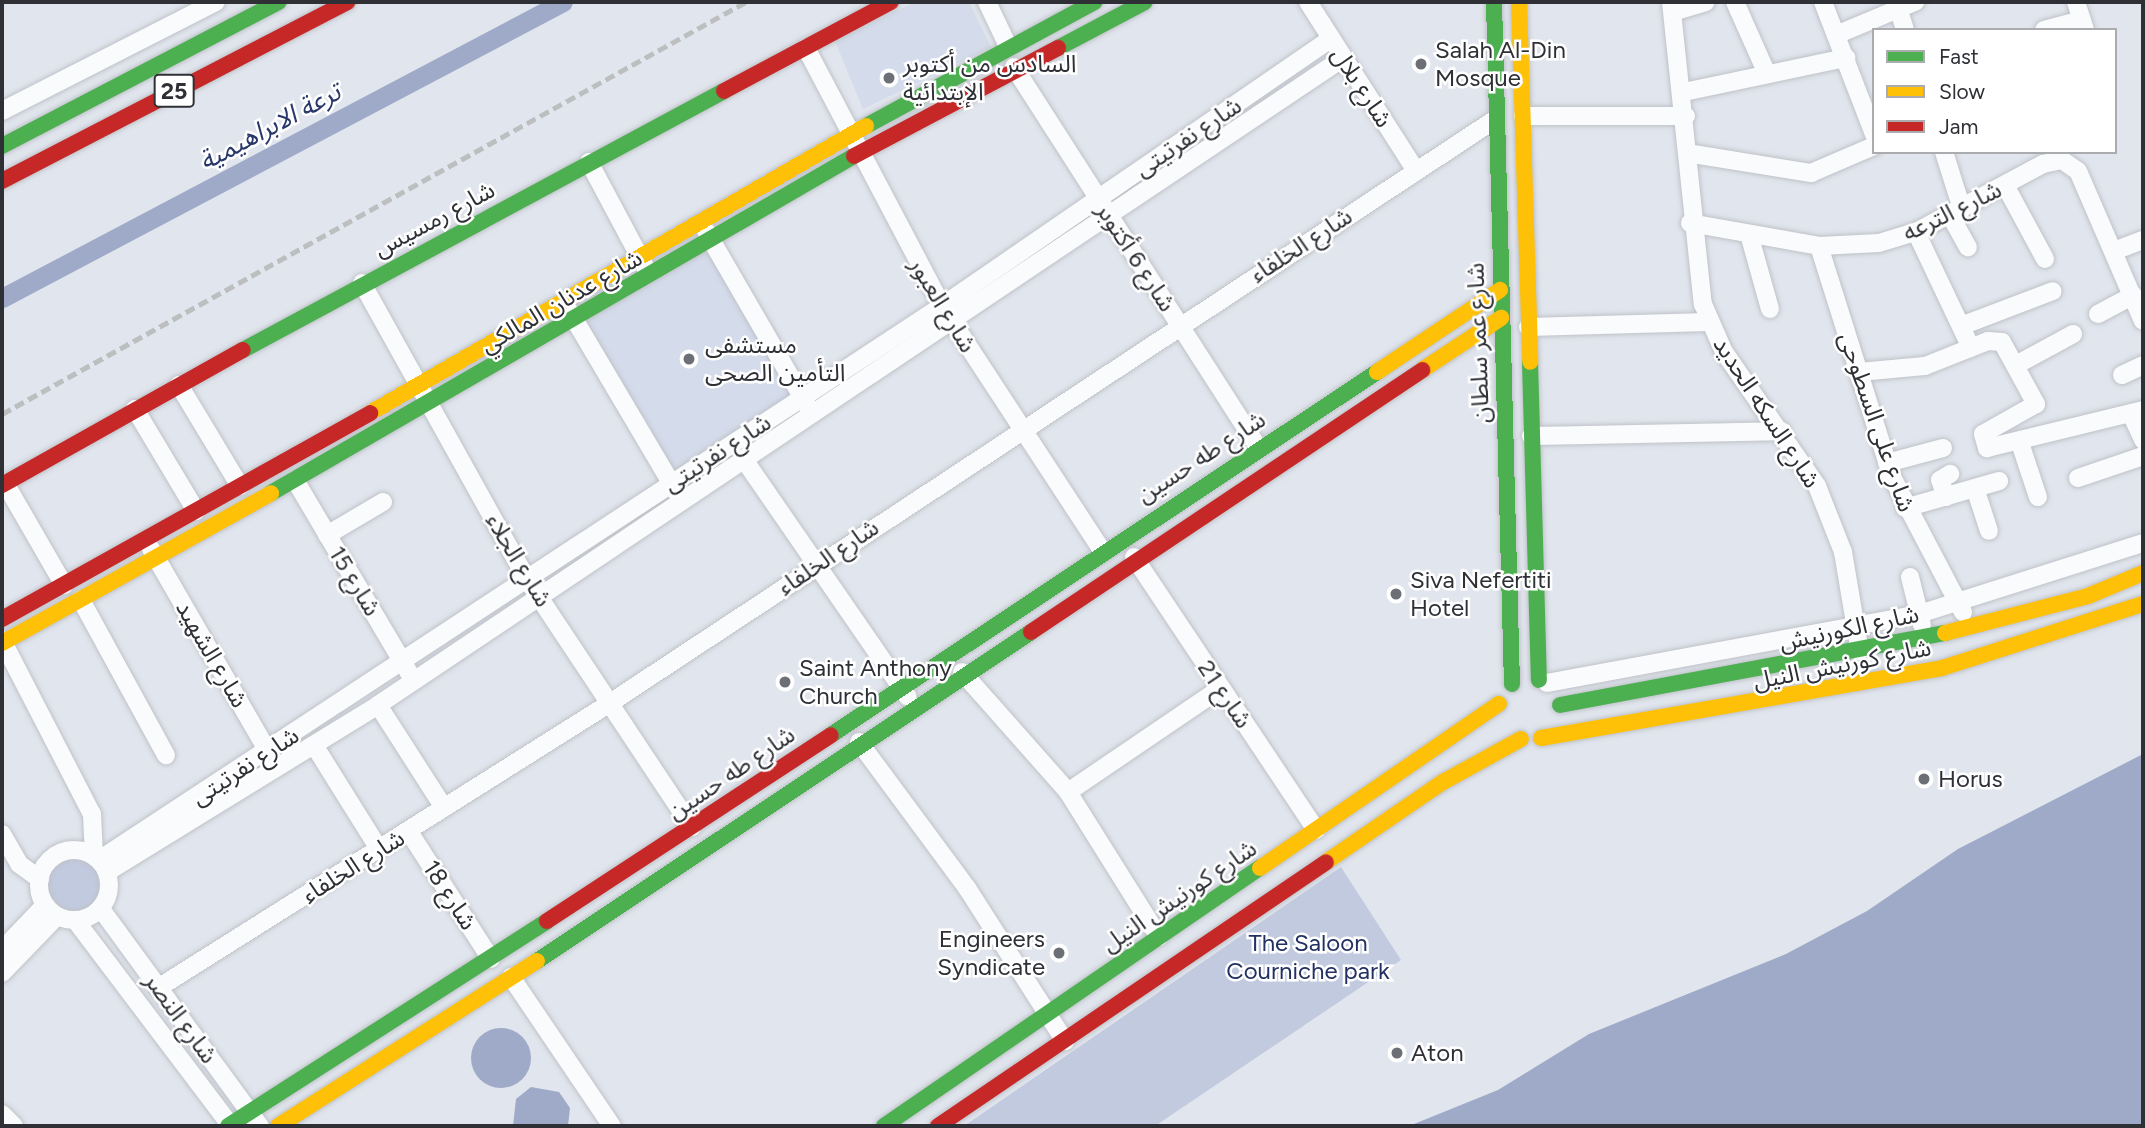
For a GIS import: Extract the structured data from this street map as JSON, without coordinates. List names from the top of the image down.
{
  "streets": {
    "main road": [
      "25",
      "شارع رمسيس",
      "شارع عدنان المالكي",
      "شارع عمر سلطان",
      "شارع طه حسين",
      "شارع كورنيش النيل"
    ],
    "street": [
      "شارع بلال",
      "شارع نفرتيتى",
      "شارع الترعه",
      "شارع الخلفاء",
      "شارع 6 أكتوبر",
      "شارع العبور",
      "شارع السكه الحديد",
      "شارع على السطوحى",
      "شارع الجلاء",
      "شارع 15",
      "شارع الكورنيش",
      "شارع الشهيد",
      "شارع 21",
      "شارع 18",
      "شارع النصر"
    ]
  },
  "crossings": [
    ["شارع بلال", "شارع نفرتيتى"],
    ["شارع بلال", "شارع الخلفاء"],
    ["شارع نفرتيتى", "شارع 6 أكتوبر"],
    ["شارع نفرتيتى", "شارع العبور"],
    ["شارع نفرتيتى", "شارع الجلاء"],
    ["شارع نفرتيتى", "شارع 15"],
    ["شارع نفرتيتى", "شارع الشهيد"],
    ["شارع نفرتيتى", "شارع النصر"],
    ["شارع الترعه", "شارع السكه الحديد"],
    ["شارع الترعه", "شارع على السطوحى"],
    ["شارع رمسيس", "شارع العبور"],
    ["شارع رمسيس", "شارع الجلاء"],
    ["شارع الخلفاء", "شارع 6 أكتوبر"],
    ["شارع الخلفاء", "شارع العبور"],
    ["شارع الخلفاء", "شارع عمر سلطان"],
    ["شارع الخلفاء", "شارع الجلاء"],
    ["شارع الخلفاء", "شارع 18"],
    ["شارع الخلفاء", "شارع النصر"],
    ["شارع 6 أكتوبر", "شارع عدنان المالكي"],
    ["شارع 6 أكتوبر", "شارع طه حسين"],
    ["شارع عدنان المالكي", "شارع العبور"],
    ["شارع عدنان المالكي", "شارع الجلاء"],
    ["شارع عدنان المالكي", "شارع 15"],
    ["شارع عدنان المالكي", "شارع الشهيد"],
    ["شارع العبور", "شارع طه حسين"],
    ["شارع عمر سلطان", "شارع طه حسين"],
    ["شارع عمر سلطان", "شارع الكورنيش"],
    ["شارع عمر سلطان", "شارع كورنيش النيل"],
    ["شارع السكه الحديد", "شارع الكورنيش"],
    ["شارع السكه الحديد", "شارع كورنيش النيل"],
    ["شارع على السطوحى", "شارع الكورنيش"],
    ["شارع على السطوحى", "شارع كورنيش النيل"],
    ["شارع طه حسين", "شارع الجلاء"],
    ["شارع طه حسين", "شارع 21"],
    ["شارع طه حسين", "شارع 18"],
    ["شارع طه حسين", "شارع النصر"],
    ["شارع الكورنيش", "شارع كورنيش النيل"],
    ["شارع كورنيش النيل", "شارع 21"]
  ],
  "water": ["ترعة الابراهيمية"],
  "parks": ["The Saloon Courniche park"],
  "places": [
    "Salah Al-Din Mosque",
    "السادس من أكتوبر الإبتدائية",
    "مستشفى التأمين الصحى",
    "Siva Nefertiti Hotel",
    "Saint Anthony Church",
    "Horus",
    "Engineers Syndicate",
    "Aton"
  ],
  "legend": ["Fast", "Slow", "Jam"]
}
